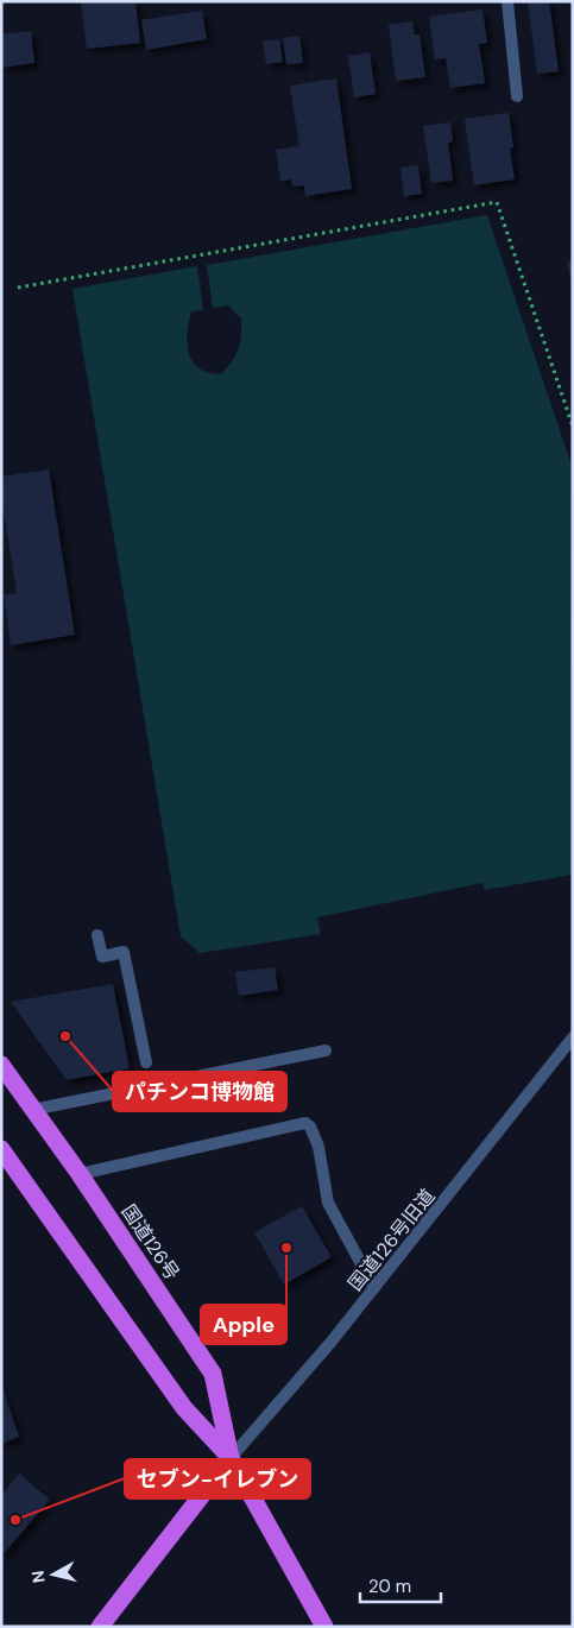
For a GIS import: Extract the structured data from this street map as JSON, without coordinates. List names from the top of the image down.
{
  "streets": {
    "highway": ["国道126号"],
    "street": ["国道126号旧道"]
  },
  "crossings": [
    ["国道126号旧道", "国道126号"]
  ],
  "places": ["パチンコ博物館", "Apple", "セブン-イレブン"],
  "scale_bar": "20 m",
  "north": "left"
}
